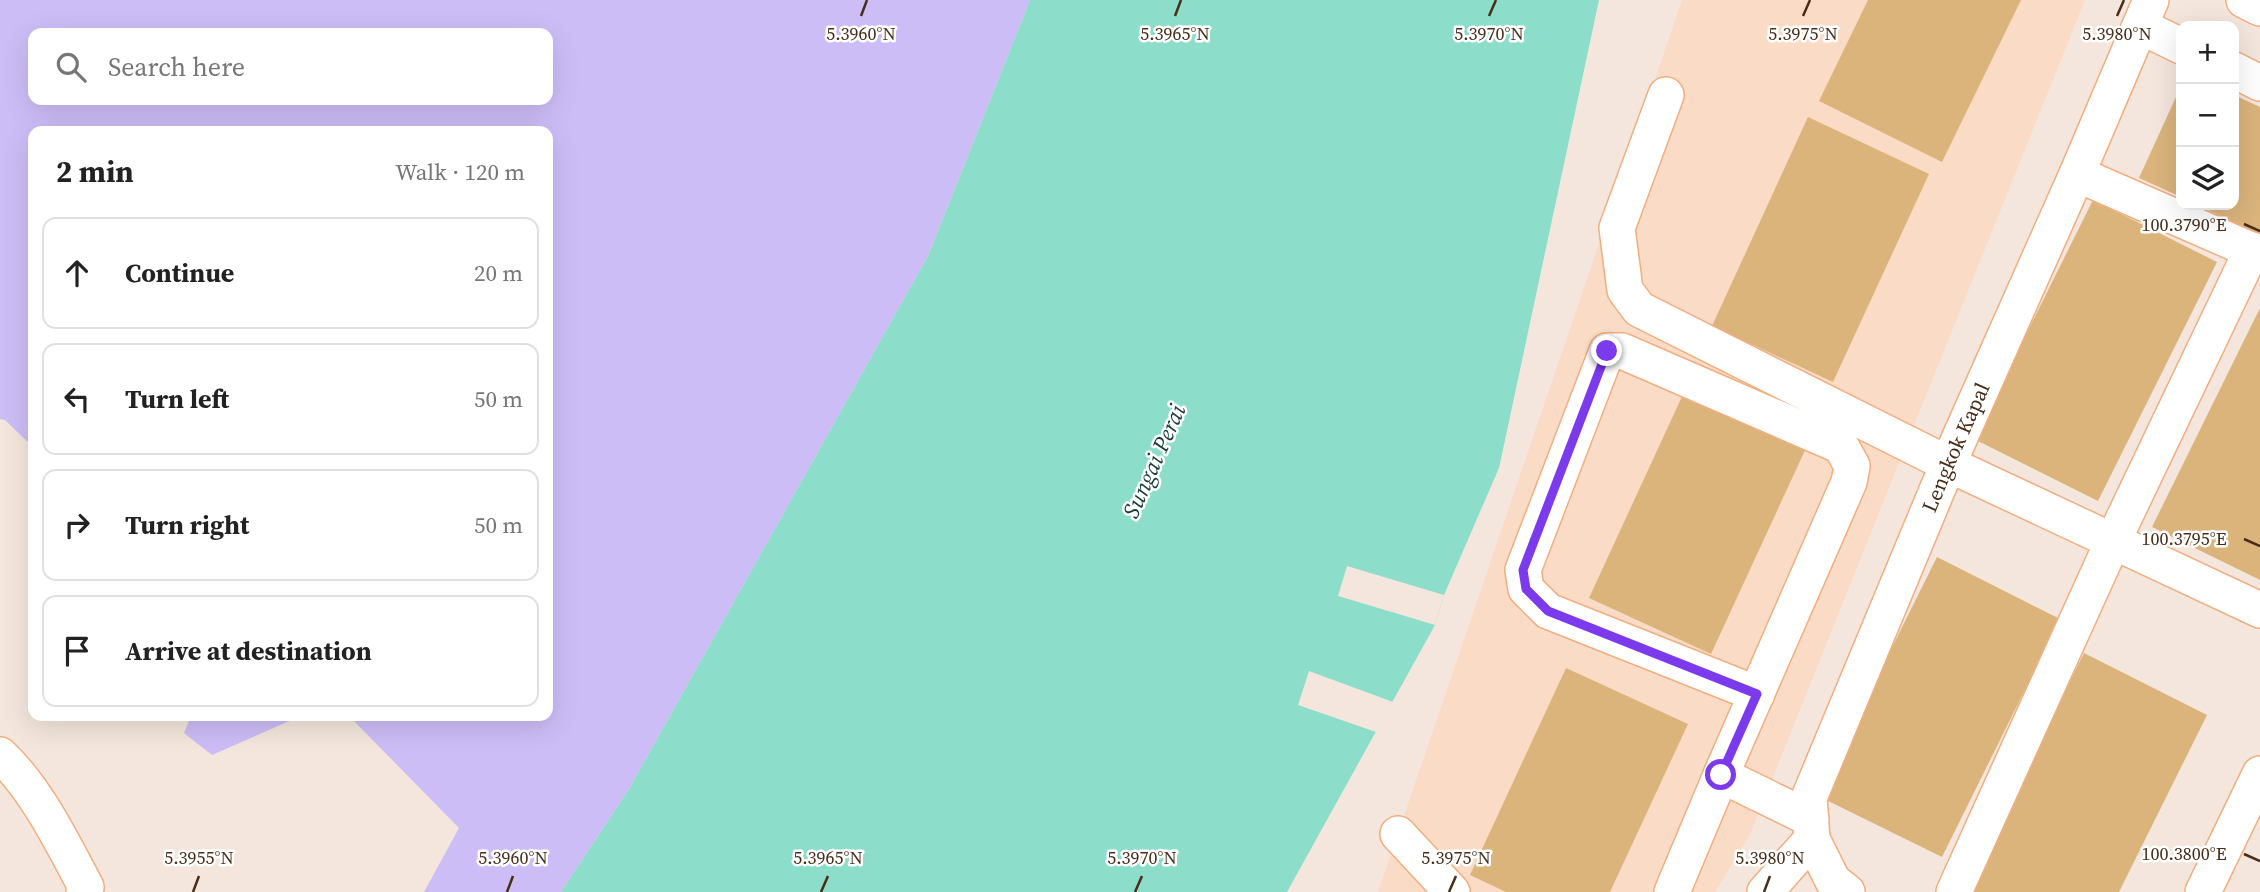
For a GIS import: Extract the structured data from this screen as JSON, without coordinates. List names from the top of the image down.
{
  "streets": {
    "street": ["Lengkok Kapal"]
  },
  "water": ["Sungai Perai"],
  "page": {
    "map_buttons": ["+", "−"],
    "search": "Search here",
    "heading": ["2 min", "Walk · 120 m"],
    "list": [
      ["Continue", "20 m"],
      ["Turn left", "50 m"],
      ["Turn right", "50 m"],
      "Arrive at destination"
    ]
  },
  "coordinates": [
    "5.3960°N",
    "5.3970°N",
    "5.3980°N",
    "5.3965°N",
    "5.3975°N",
    "100.3790°E",
    "100.3795°E",
    "100.3800°E",
    "5.3955°N"
  ]
}
